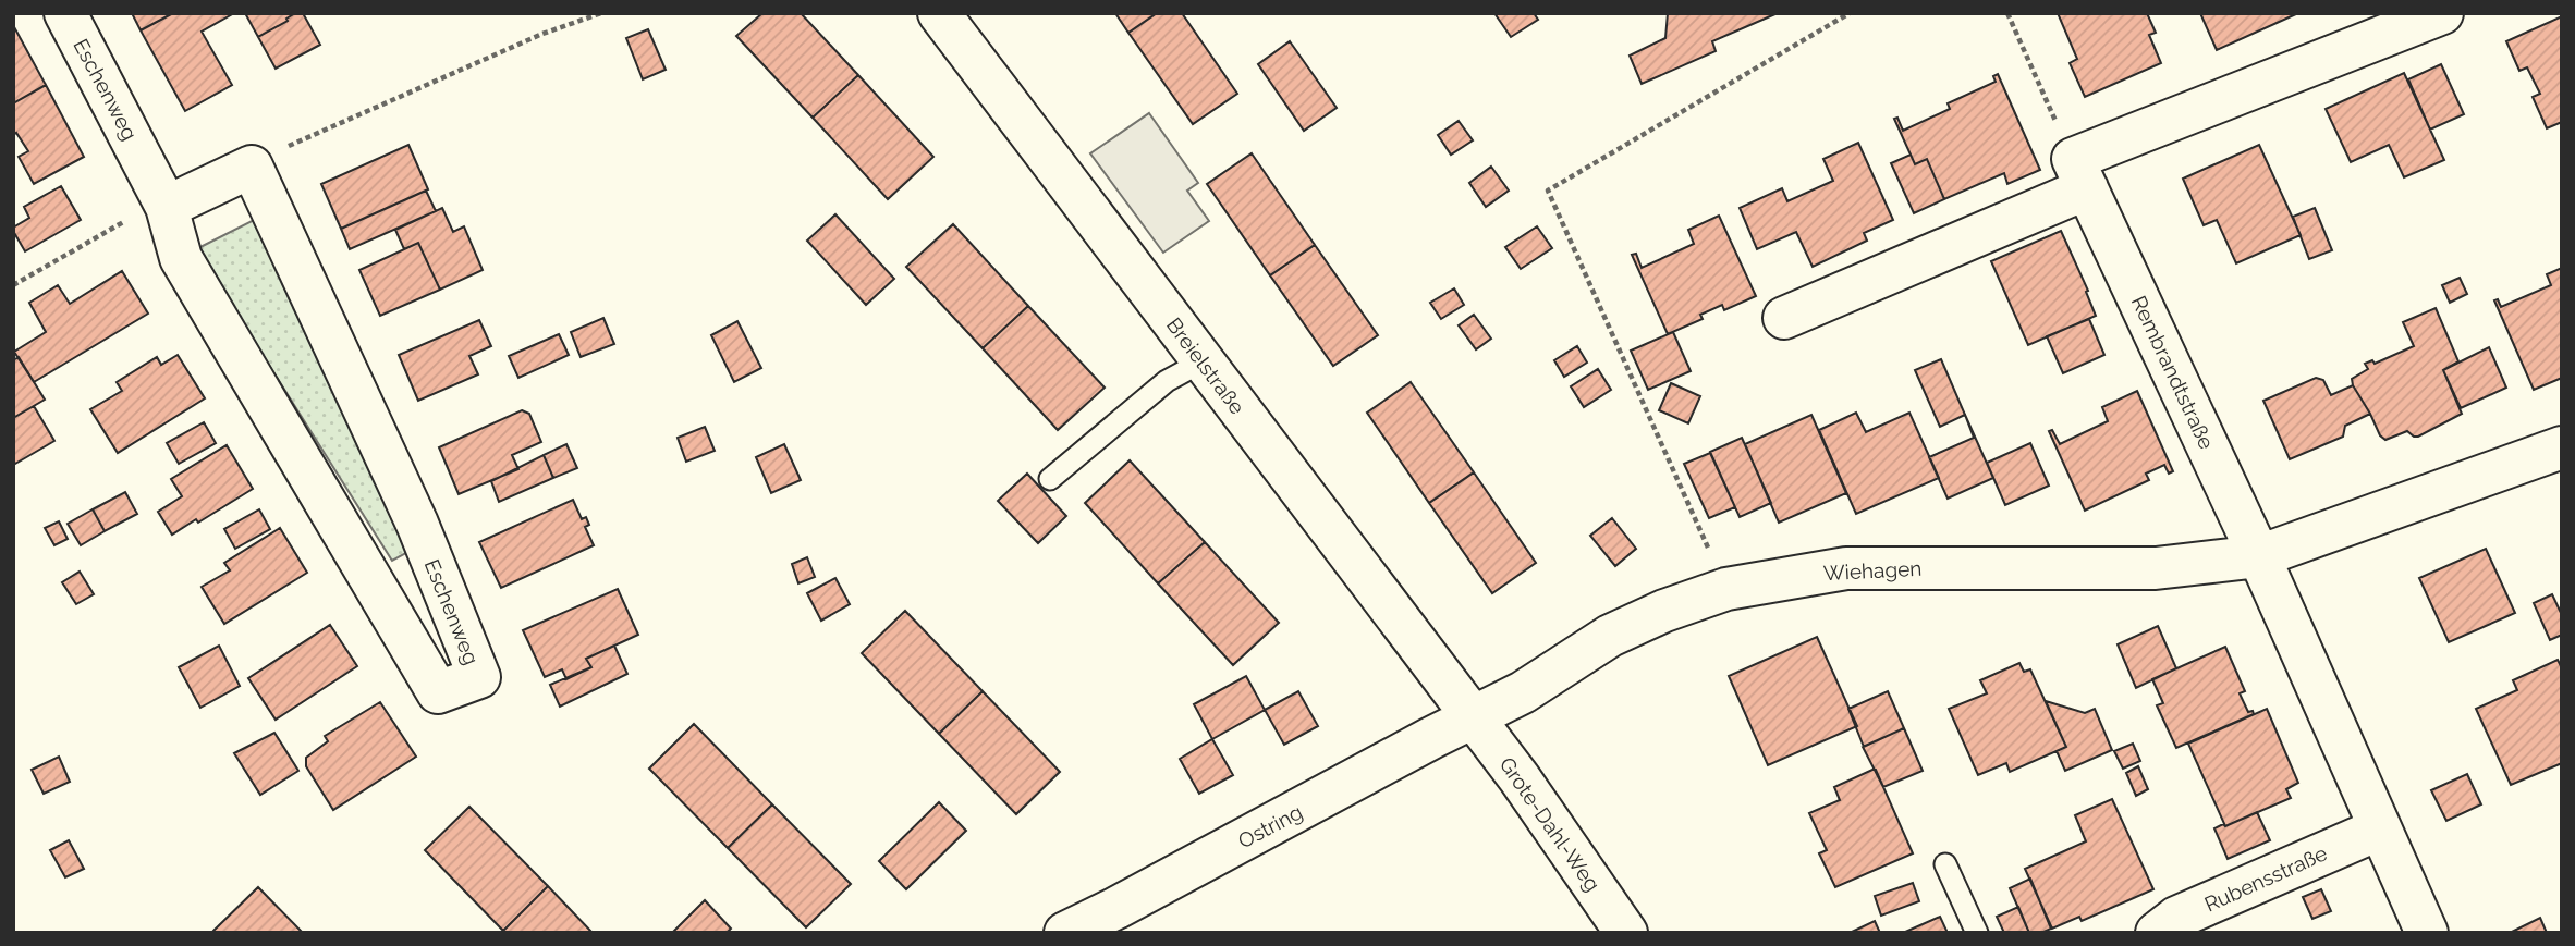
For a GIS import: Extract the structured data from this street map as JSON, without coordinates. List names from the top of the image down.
{
  "streets": {
    "street": [
      "Eschenweg",
      "Breielstraße",
      "Rembrandtstraße",
      "Wiehagen",
      "Grote-Dahl-Weg",
      "Ostring",
      "Rubensstraße"
    ]
  },
  "crossings": [
    ["Breielstraße", "Wiehagen"],
    ["Breielstraße", "Grote-Dahl-Weg"],
    ["Breielstraße", "Ostring"],
    ["Rembrandtstraße", "Wiehagen"],
    ["Wiehagen", "Grote-Dahl-Weg"],
    ["Wiehagen", "Ostring"],
    ["Grote-Dahl-Weg", "Ostring"]
  ]
}
